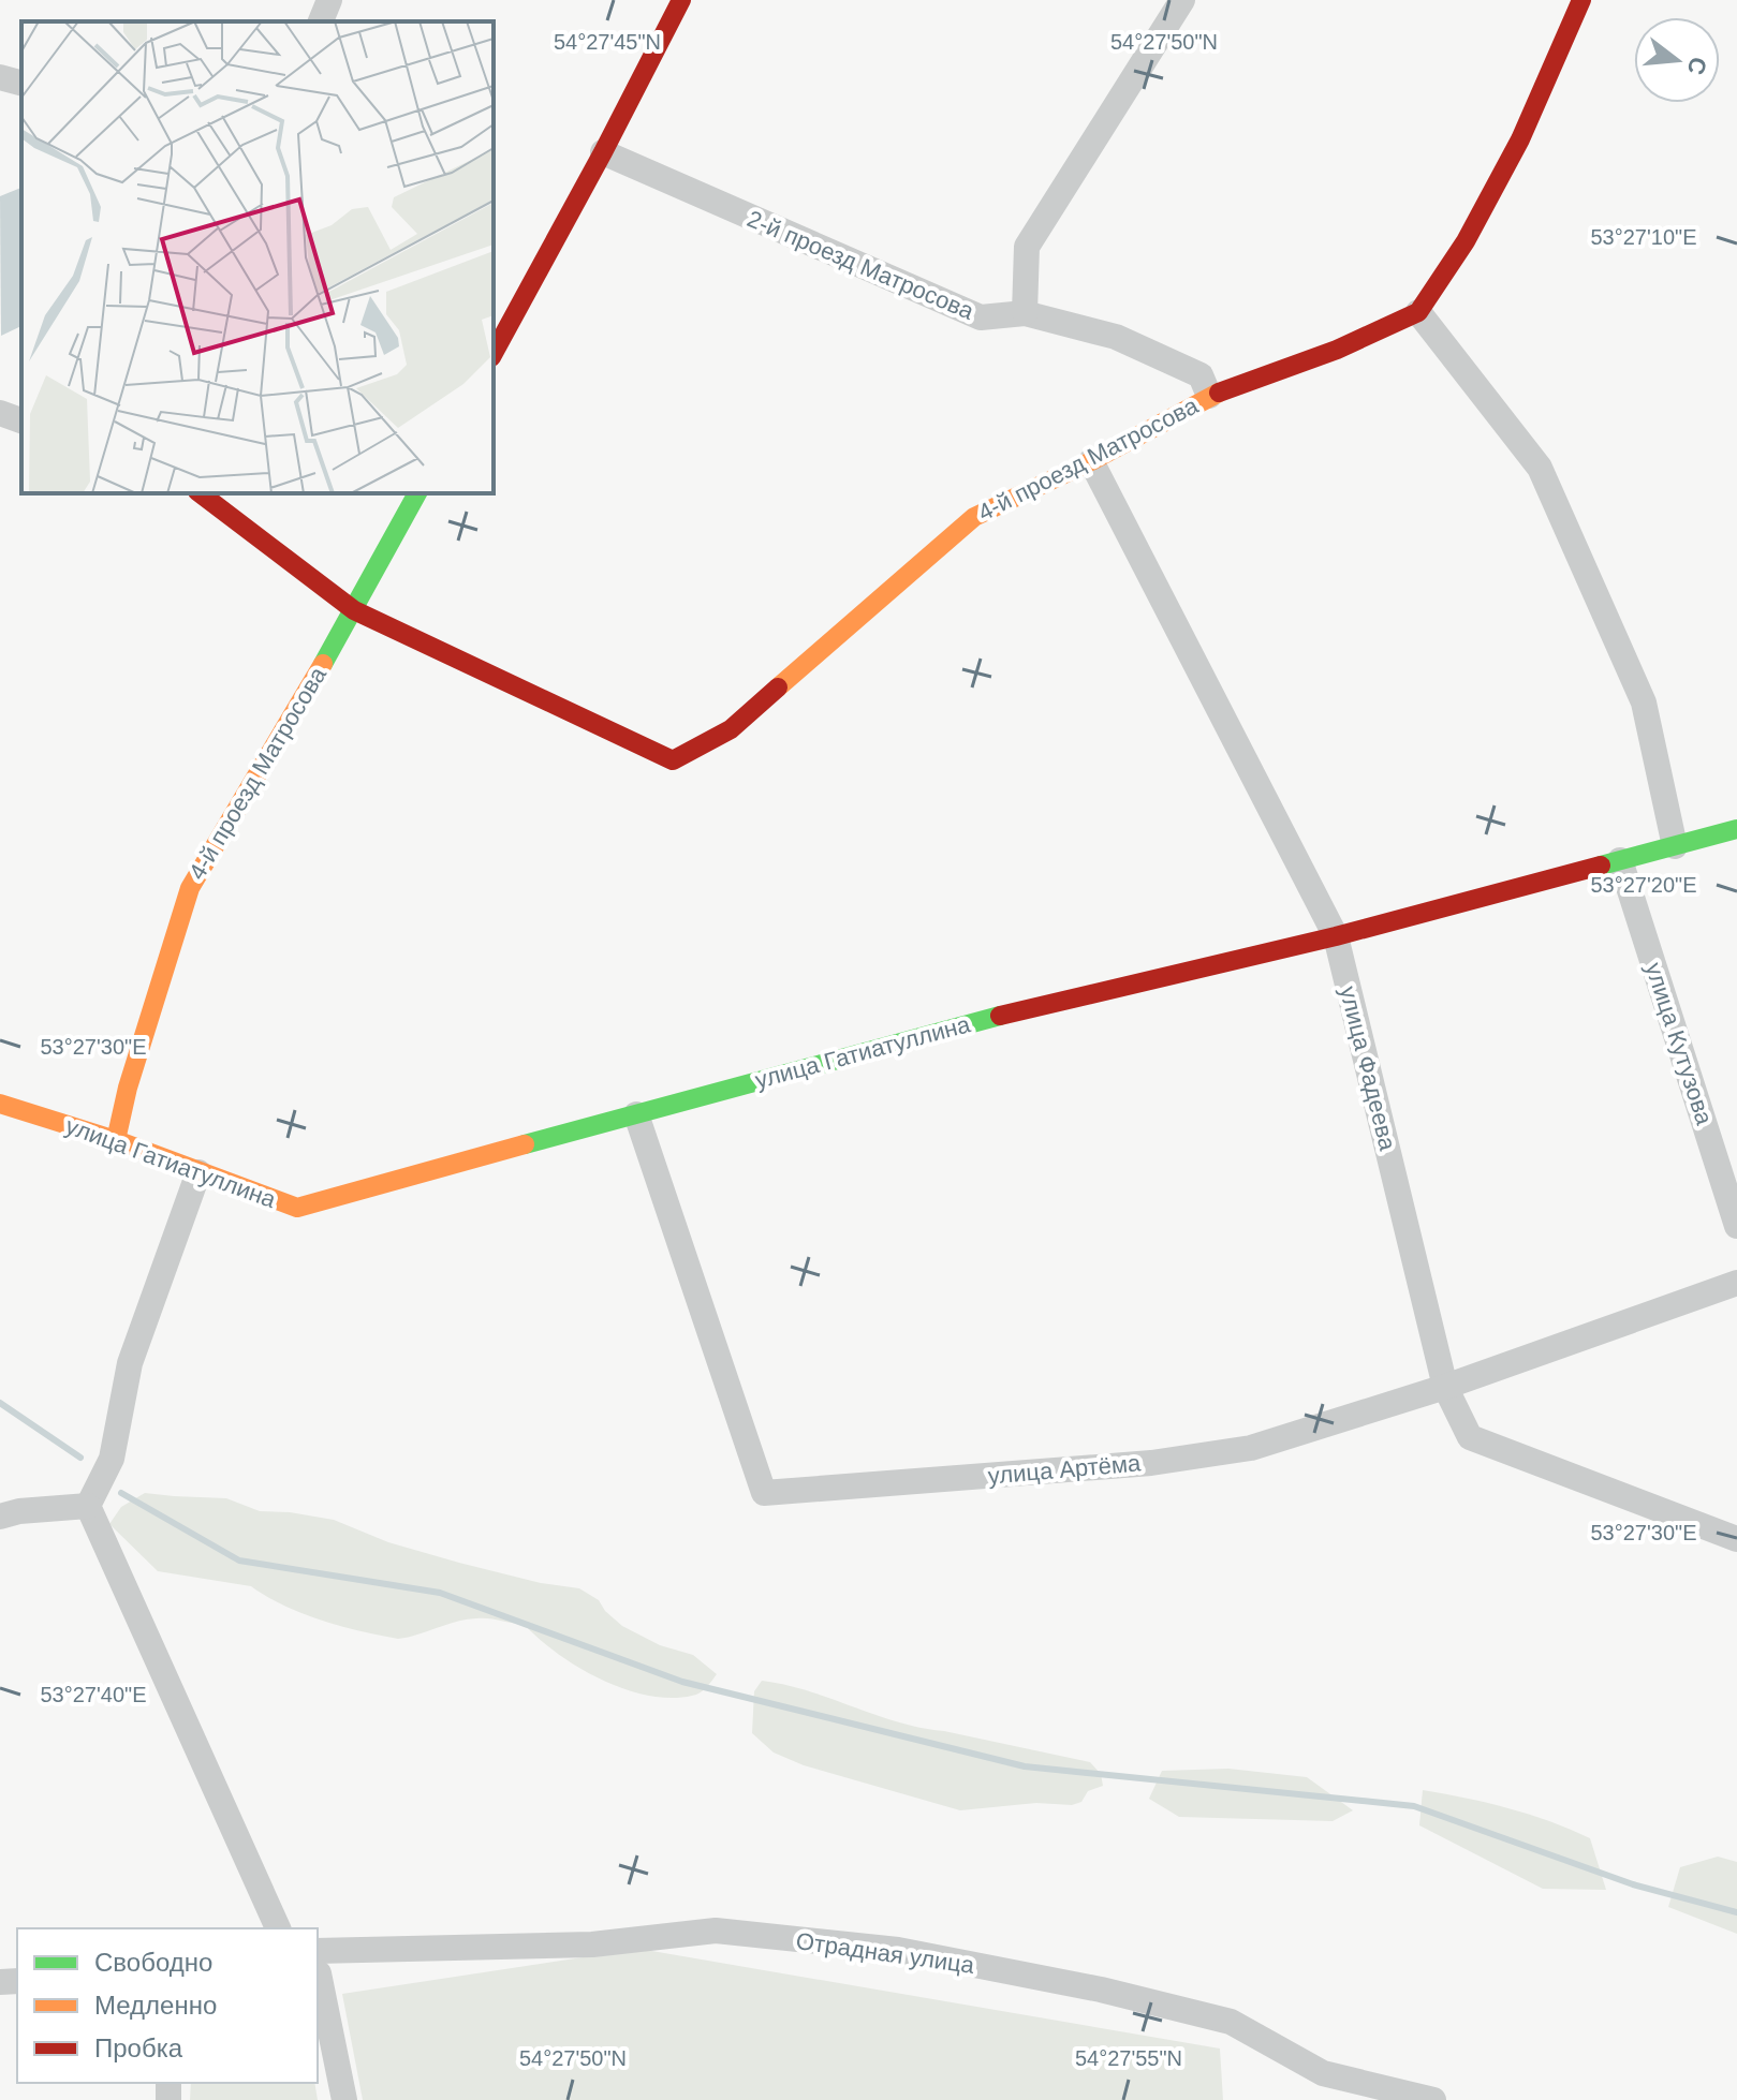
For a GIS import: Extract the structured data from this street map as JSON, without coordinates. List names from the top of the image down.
{
  "streets": {
    "street": [
      "2-й проезд Матросова",
      "4-й проезд Матросова",
      "улица Кутузова",
      "улица Гатиатуллина",
      "улица Фадеева",
      "улица Артёма",
      "Отрадная улица"
    ]
  },
  "crossings": [
    ["2-й проезд Матросова", "4-й проезд Матросова"],
    ["4-й проезд Матросова", "улица Гатиатуллина"],
    ["4-й проезд Матросова", "улица Фадеева"],
    ["улица Кутузова", "улица Гатиатуллина"],
    ["улица Гатиатуллина", "улица Фадеева"],
    ["улица Гатиатуллина", "улица Артёма"],
    ["улица Фадеева", "улица Артёма"]
  ],
  "legend": ["Свободно", "Медленно", "Пробка"],
  "north": "right",
  "coordinates": [
    "54°27'45\"N",
    "54°27'50\"N",
    "53°27'10\"E",
    "53°27'20\"E",
    "53°27'30\"E",
    "53°27'40\"E",
    "54°27'55\"N"
  ]
}
